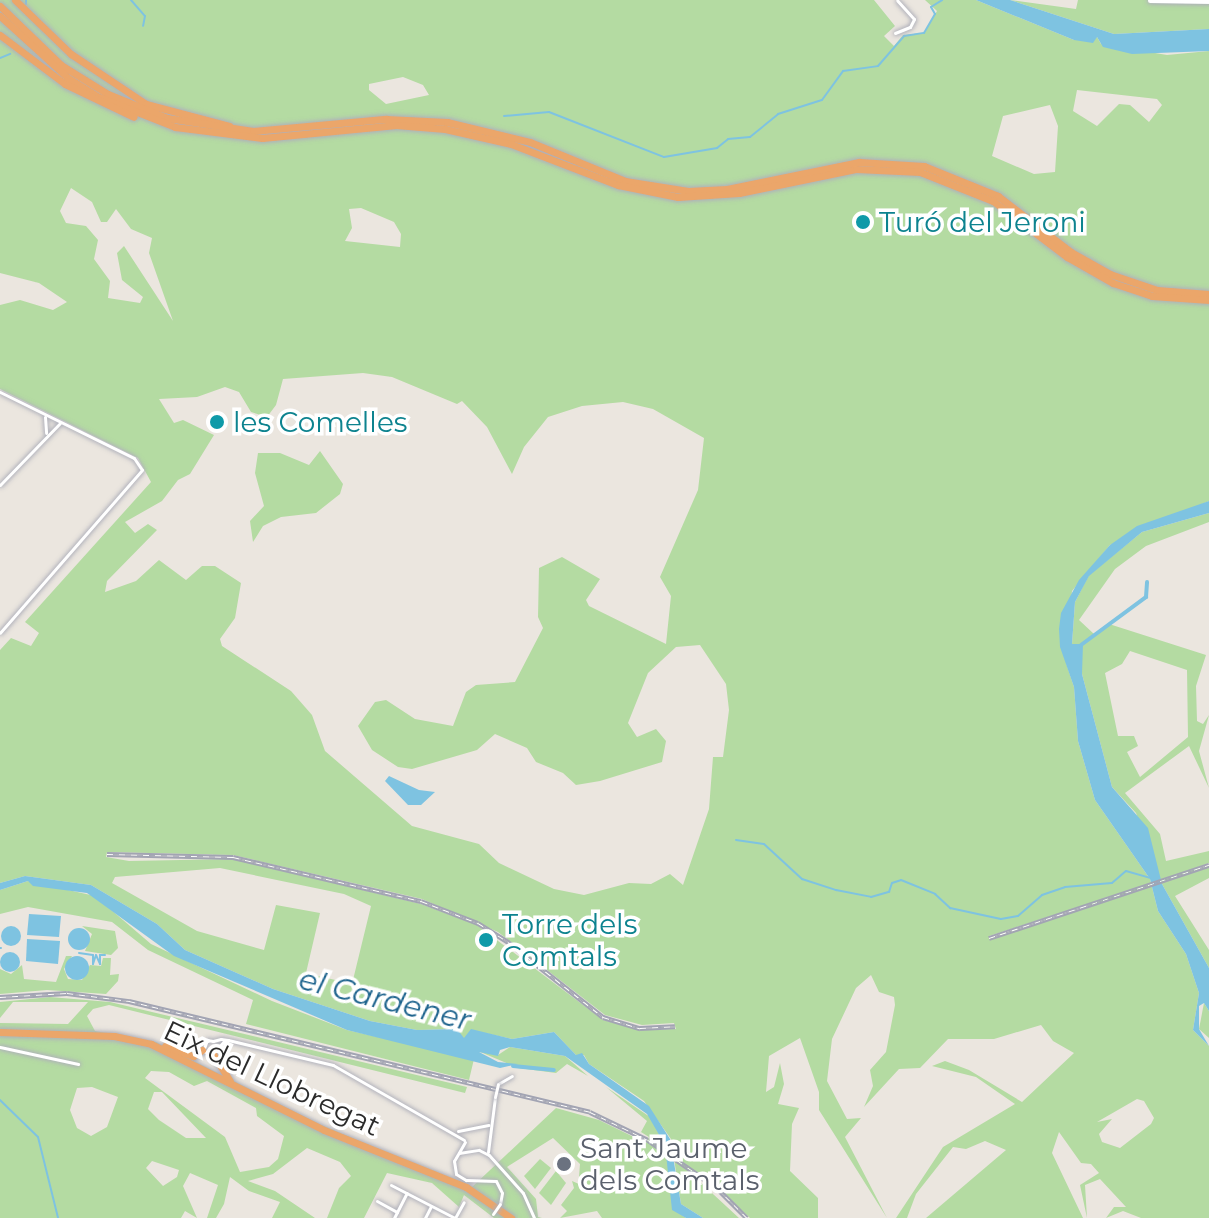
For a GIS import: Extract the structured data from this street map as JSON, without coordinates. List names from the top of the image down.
{
  "streets": {
    "highway": ["Eix del Llobregat"]
  },
  "water": ["el Cardener"],
  "places": [
    "Turó del Jeroni",
    "les Comelles",
    "Torre dels Comtals",
    "Sant Jaume dels Comtals"
  ]
}
